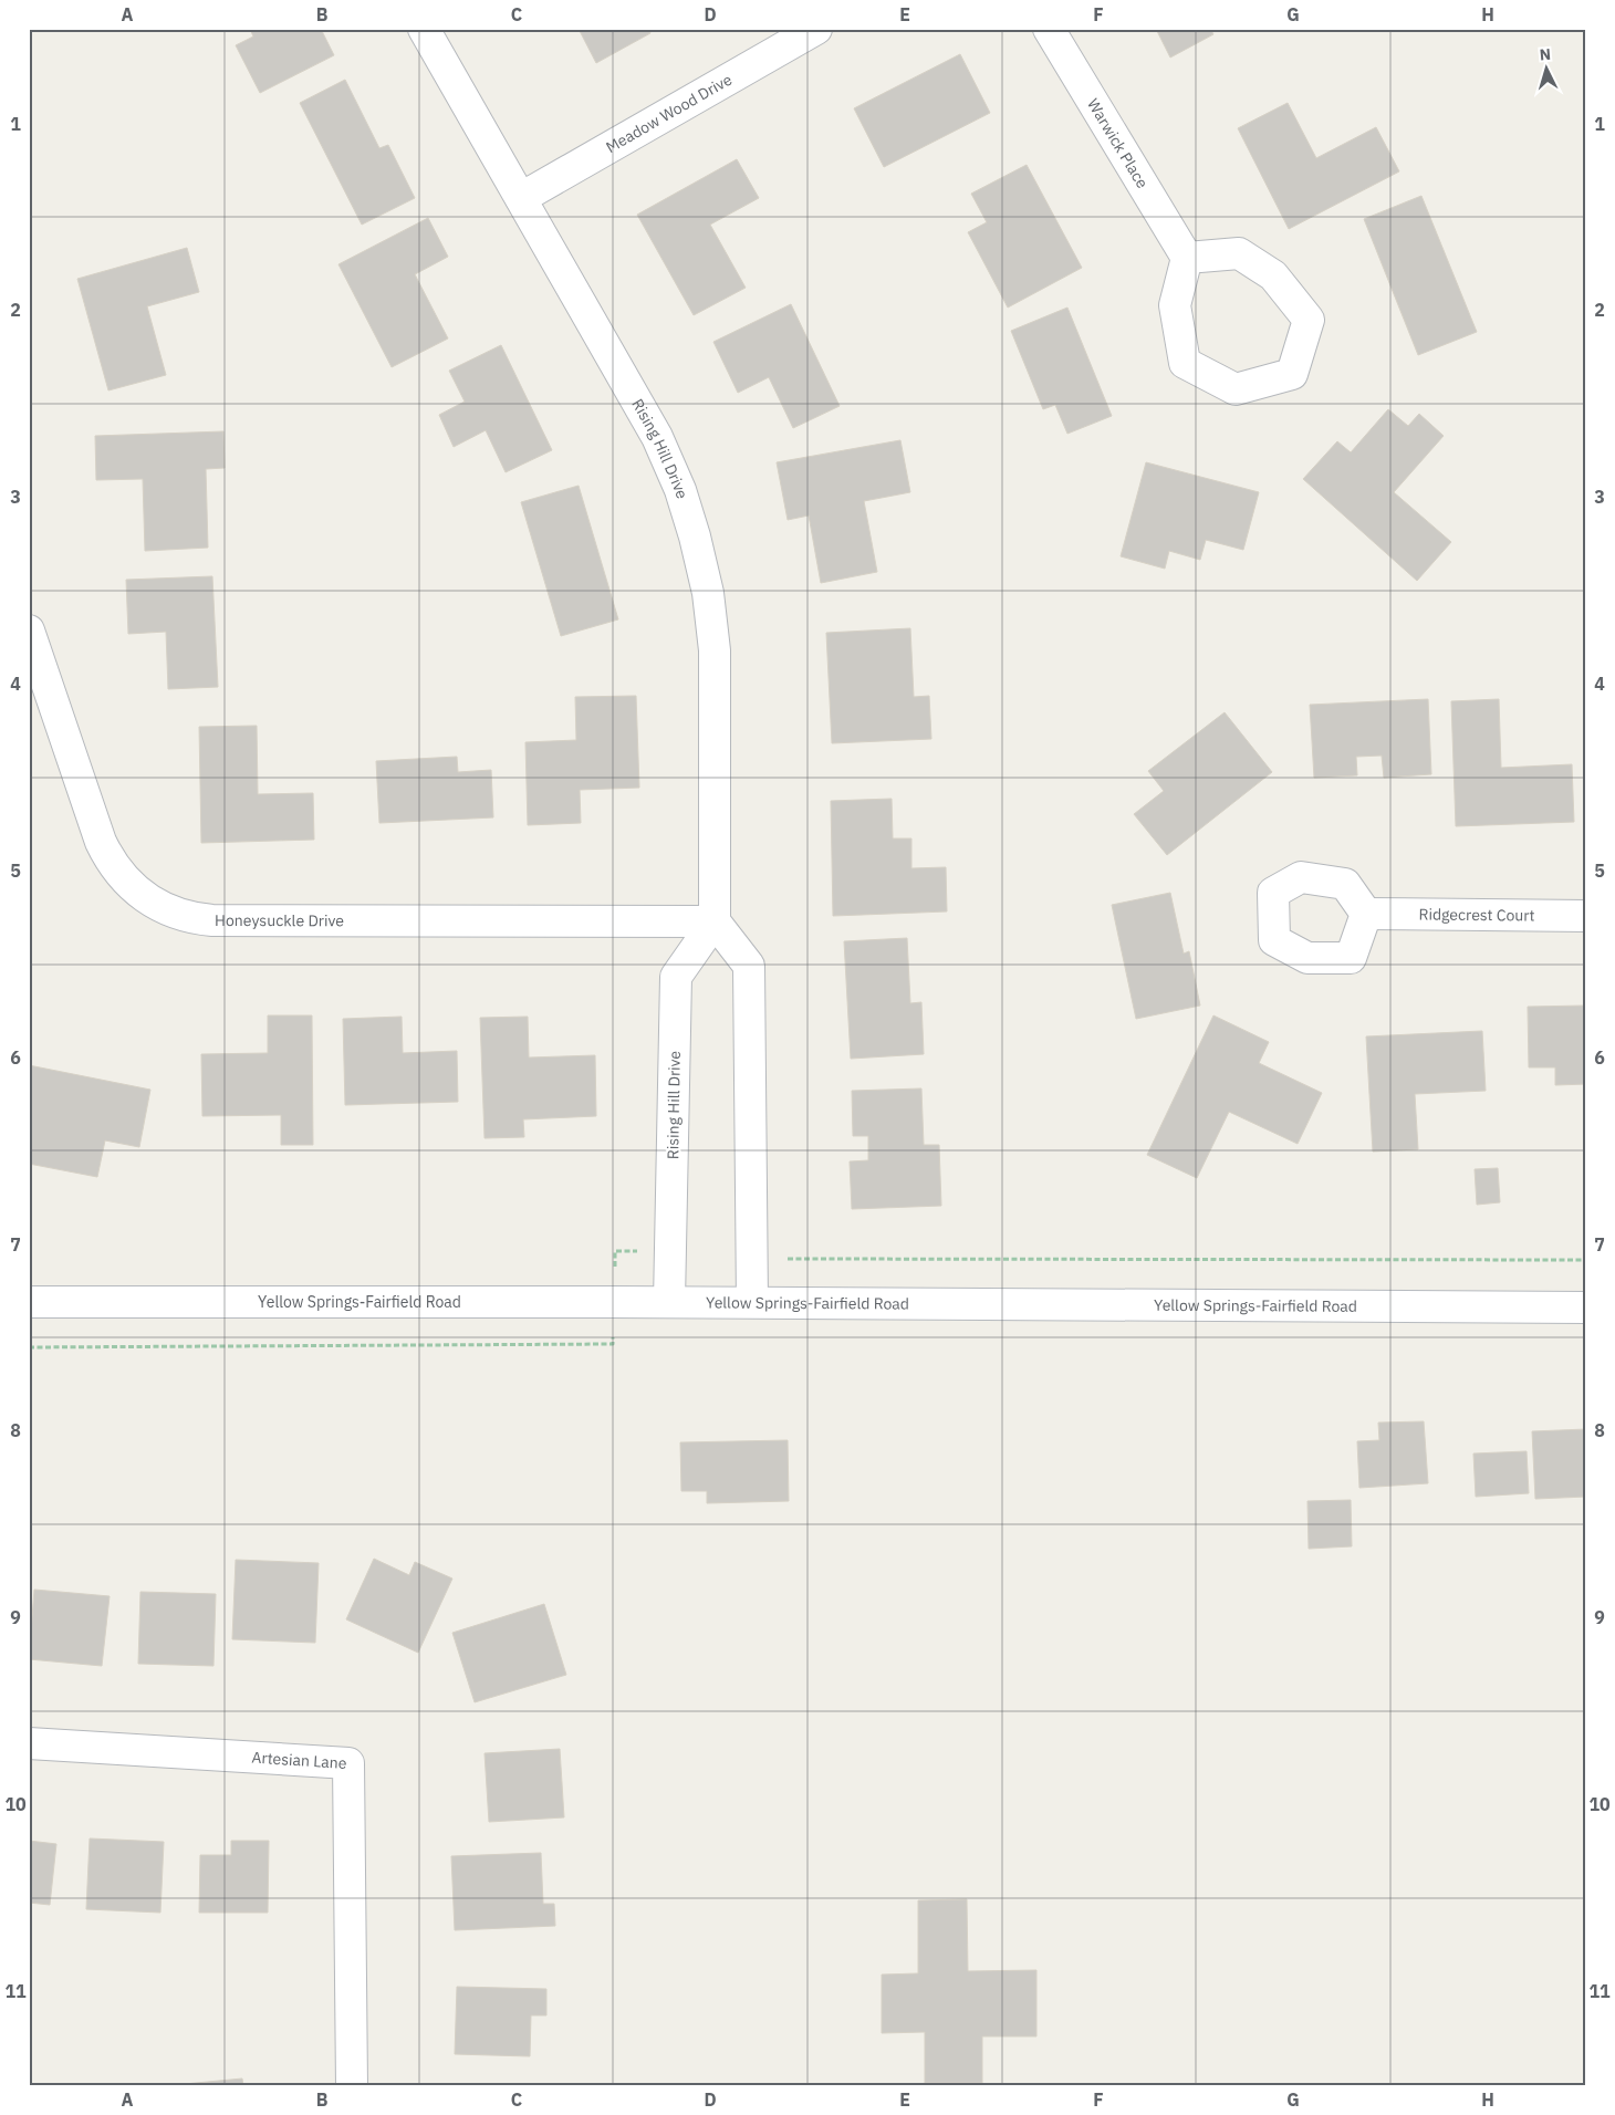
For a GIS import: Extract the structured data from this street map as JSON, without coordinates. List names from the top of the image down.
{
  "streets": {
    "street": [
      "Meadow Wood Drive",
      "Warwick Place",
      "Rising Hill Drive",
      "Ridgecrest Court",
      "Honeysuckle Drive",
      "Yellow Springs-Fairfield Road",
      "Artesian Lane"
    ]
  },
  "crossings": [
    ["Meadow Wood Drive", "Rising Hill Drive"],
    ["Rising Hill Drive", "Honeysuckle Drive"],
    ["Rising Hill Drive", "Yellow Springs-Fairfield Road"]
  ],
  "north": "top",
  "grid": {
    "columns": [
      "A",
      "B",
      "C",
      "D",
      "E",
      "F",
      "G",
      "H"
    ],
    "rows": [
      "1",
      "2",
      "3",
      "4",
      "5",
      "6",
      "7",
      "8",
      "9",
      "10",
      "11"
    ]
  }
}
